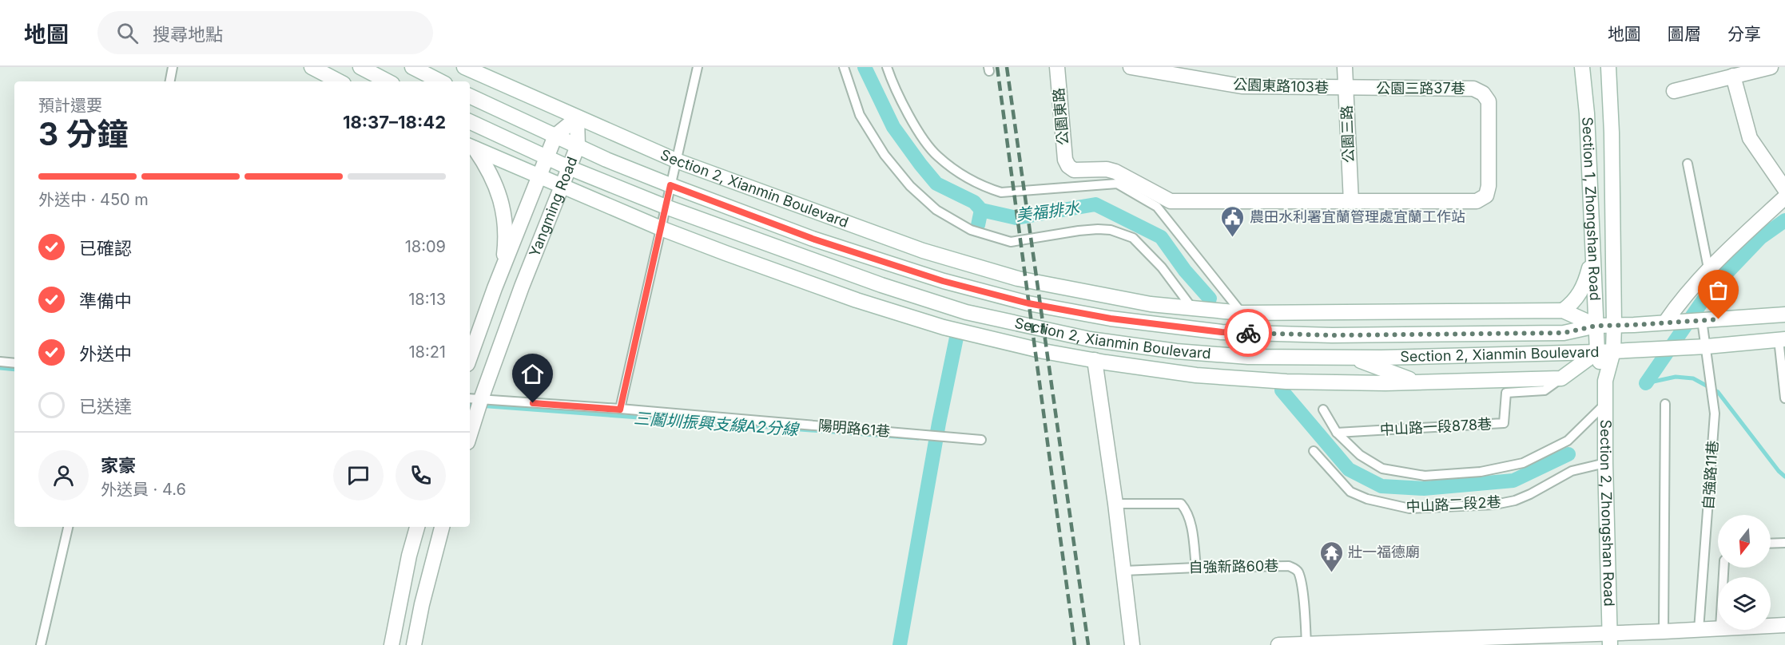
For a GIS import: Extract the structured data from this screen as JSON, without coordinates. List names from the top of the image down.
{
  "streets": {
    "street": [
      "公園東路103巷",
      "公園三路37巷",
      "公園東路",
      "公園三路",
      "Section 2, Xianmin Boulevard",
      "Yangming Road",
      "Section 1, Zhongshan Road",
      "Section 2, Zhongshan Road"
    ],
    "lane": [
      "中山路一段878巷",
      "陽明路61巷",
      "自強路11巷",
      "中山路二段2巷",
      "自強新路60巷"
    ]
  },
  "crossings": [
    ["公園東路103巷", "公園三路37巷"],
    ["公園東路103巷", "公園三路"],
    ["公園三路37巷", "公園東路"],
    ["公園三路37巷", "公園三路"],
    ["公園東路", "公園三路"],
    ["Section 2, Xianmin Boulevard", "Yangming Road"],
    ["Section 2, Xianmin Boulevard", "Section 1, Zhongshan Road"],
    ["Section 2, Xianmin Boulevard", "中山路一段878巷"],
    ["Section 2, Xianmin Boulevard", "自強路11巷"],
    ["Section 2, Xianmin Boulevard", "Section 2, Zhongshan Road"],
    ["Yangming Road", "陽明路61巷"],
    ["Section 1, Zhongshan Road", "Section 2, Zhongshan Road"],
    ["中山路二段2巷", "Section 2, Zhongshan Road"]
  ],
  "water": ["美福排水", "三鬮圳振興支線A2分線"],
  "places": {
    "public building": ["農田水利署宜蘭管理處宜蘭工作站"],
    "temple": ["壯一福德廟"]
  },
  "north": "bottom",
  "page": {
    "header": "地圖",
    "search": "搜尋地點",
    "nav": ["地圖", "圖層", "分享"],
    "heading": ["3 分鐘", "預計還要", "18:37–18:42"],
    "panel": ["家豪", "外送員 · 4.6"],
    "bar": "外送中 · 450 m",
    "list": [
      ["已確認", "18:09"],
      ["準備中", "18:13"],
      ["外送中", "18:21"],
      "已送達"
    ]
  }
}
